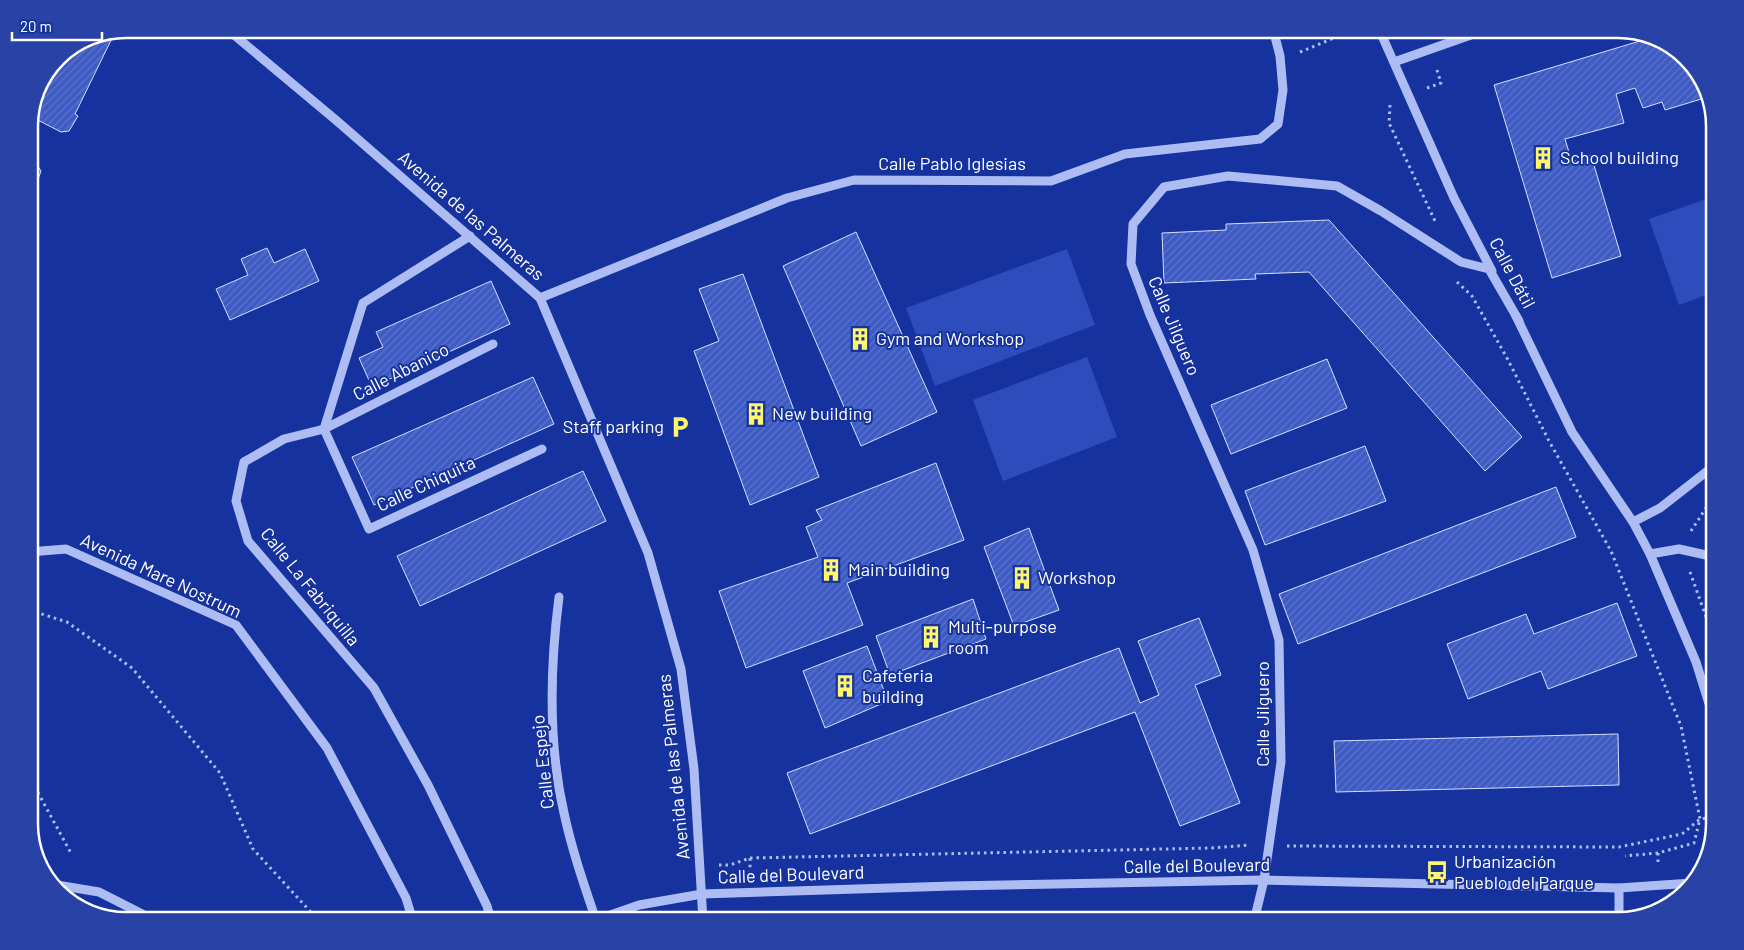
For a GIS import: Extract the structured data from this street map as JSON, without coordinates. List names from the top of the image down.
{
  "streets": {
    "street": [
      "Calle Pablo Iglesias",
      "Avenida de las Palmeras",
      "Calle Dátil",
      "Calle Jilguero",
      "Calle Abanico",
      "Calle Chiquita",
      "Avenida Mare Nostrum",
      "Calle La Fabriquilla",
      "Calle Espejo",
      "Calle del Boulevard"
    ]
  },
  "crossings": [
    ["Calle Pablo Iglesias", "Avenida de las Palmeras"],
    ["Avenida de las Palmeras", "Calle del Boulevard"],
    ["Calle Dátil", "Calle Jilguero"],
    ["Calle Jilguero", "Calle del Boulevard"],
    ["Calle Abanico", "Calle Chiquita"],
    ["Calle Abanico", "Calle La Fabriquilla"],
    ["Calle Chiquita", "Calle La Fabriquilla"]
  ],
  "places": {
    "building": [
      "School building",
      "Gym and Workshop",
      "New building",
      "Main building",
      "Workshop",
      "Multi-purpose room",
      "Cafeteria building"
    ],
    "parking": ["Staff parking"],
    "bus stop": ["Urbanización Pueblo del Parque"]
  },
  "scale_bar": "20 m"
}
